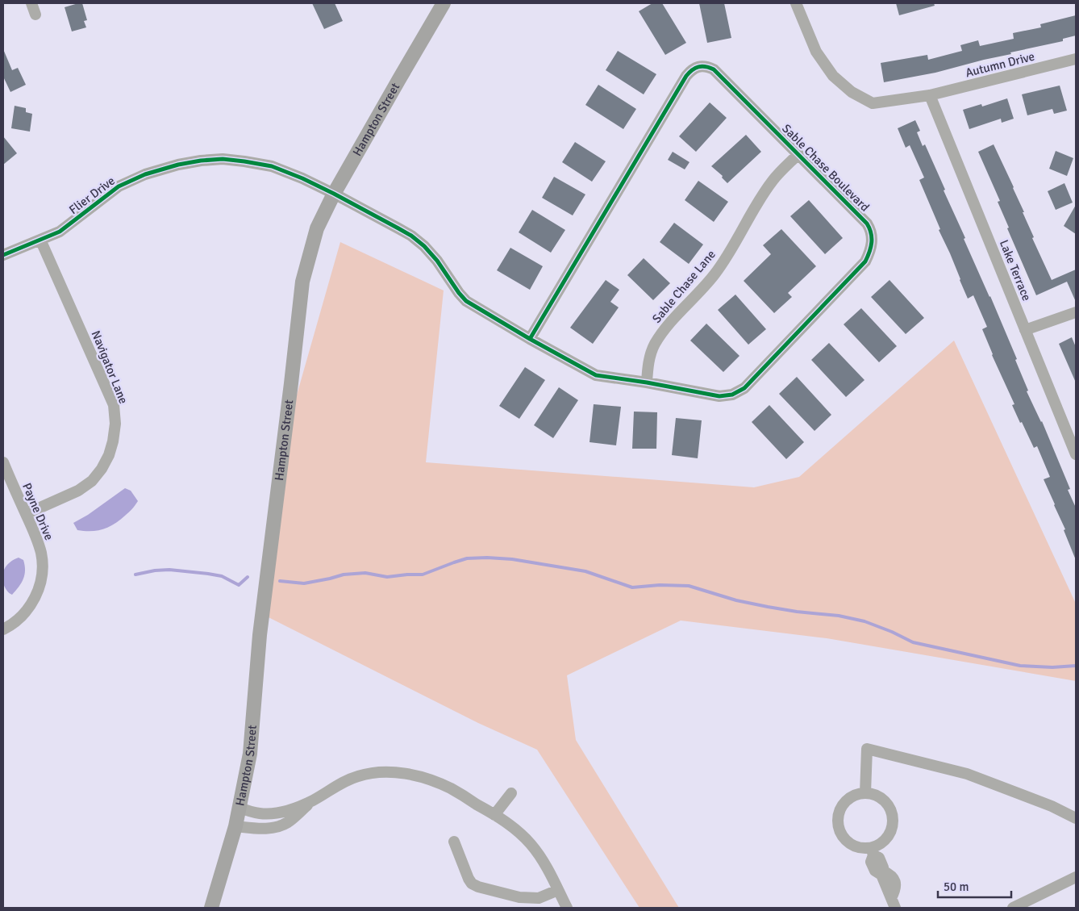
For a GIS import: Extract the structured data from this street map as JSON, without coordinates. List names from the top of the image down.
{
  "streets": {
    "main road": ["Hampton Street"],
    "street": [
      "Autumn Drive",
      "Sable Chase Boulevard",
      "Flier Drive",
      "Lake Terrace",
      "Sable Chase Lane",
      "Navigator Lane",
      "Payne Drive"
    ]
  },
  "crossings": [
    ["Autumn Drive", "Lake Terrace"],
    ["Hampton Street", "Sable Chase Boulevard"],
    ["Hampton Street", "Flier Drive"],
    ["Sable Chase Boulevard", "Flier Drive"],
    ["Sable Chase Boulevard", "Sable Chase Lane"],
    ["Flier Drive", "Navigator Lane"],
    ["Navigator Lane", "Payne Drive"]
  ],
  "scale_bar": "50 m"
}
